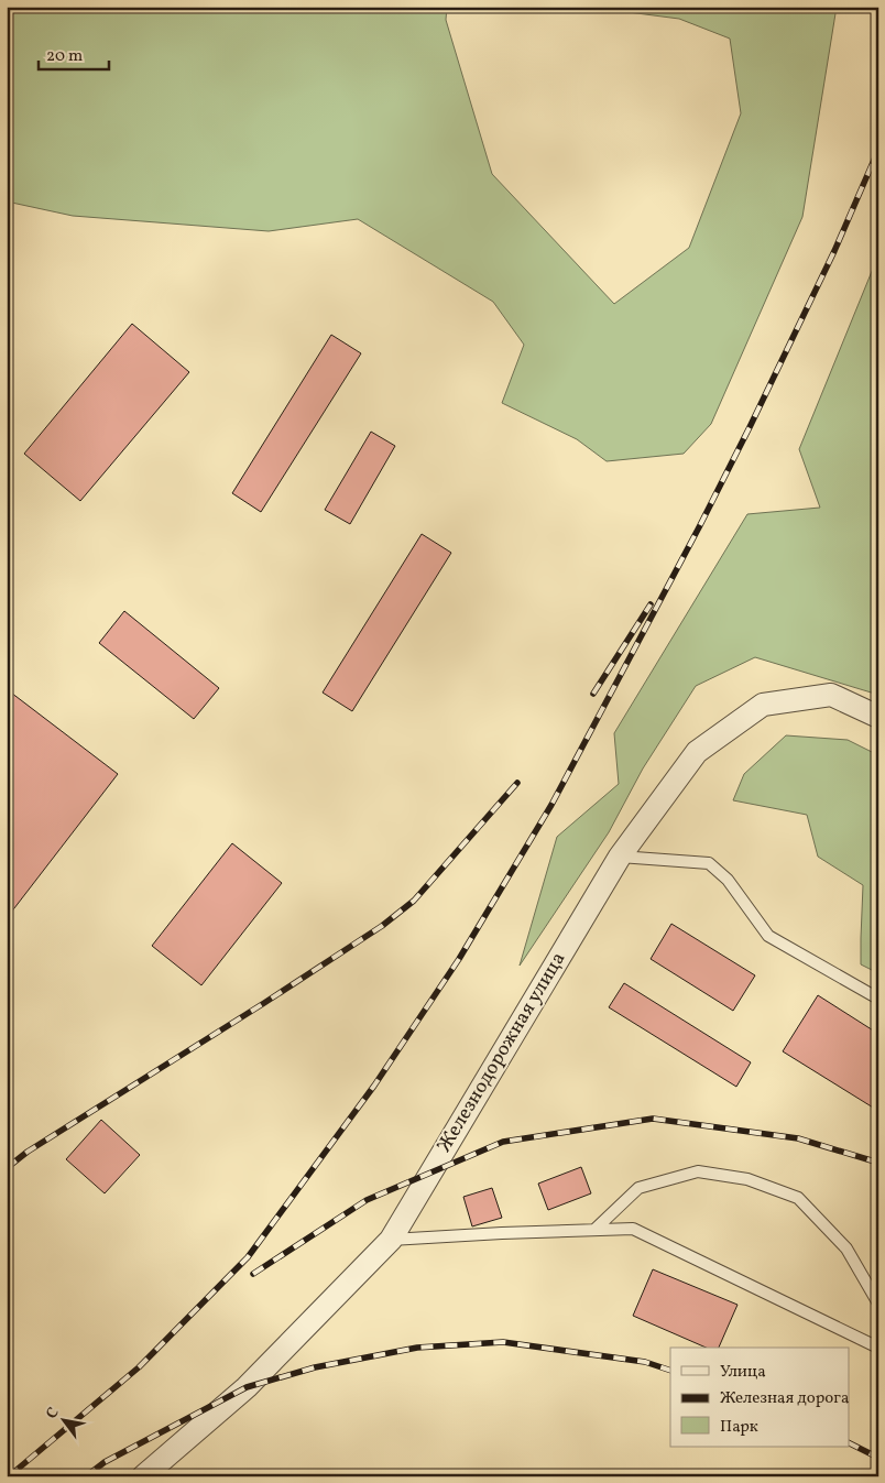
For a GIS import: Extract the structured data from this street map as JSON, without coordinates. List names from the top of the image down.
{
  "streets": {
    "street": ["Железнодорожная улица"]
  },
  "legend": ["Улица", "Железная дорога", "Парк"],
  "scale_bar": "20 m",
  "north": "top left"
}
